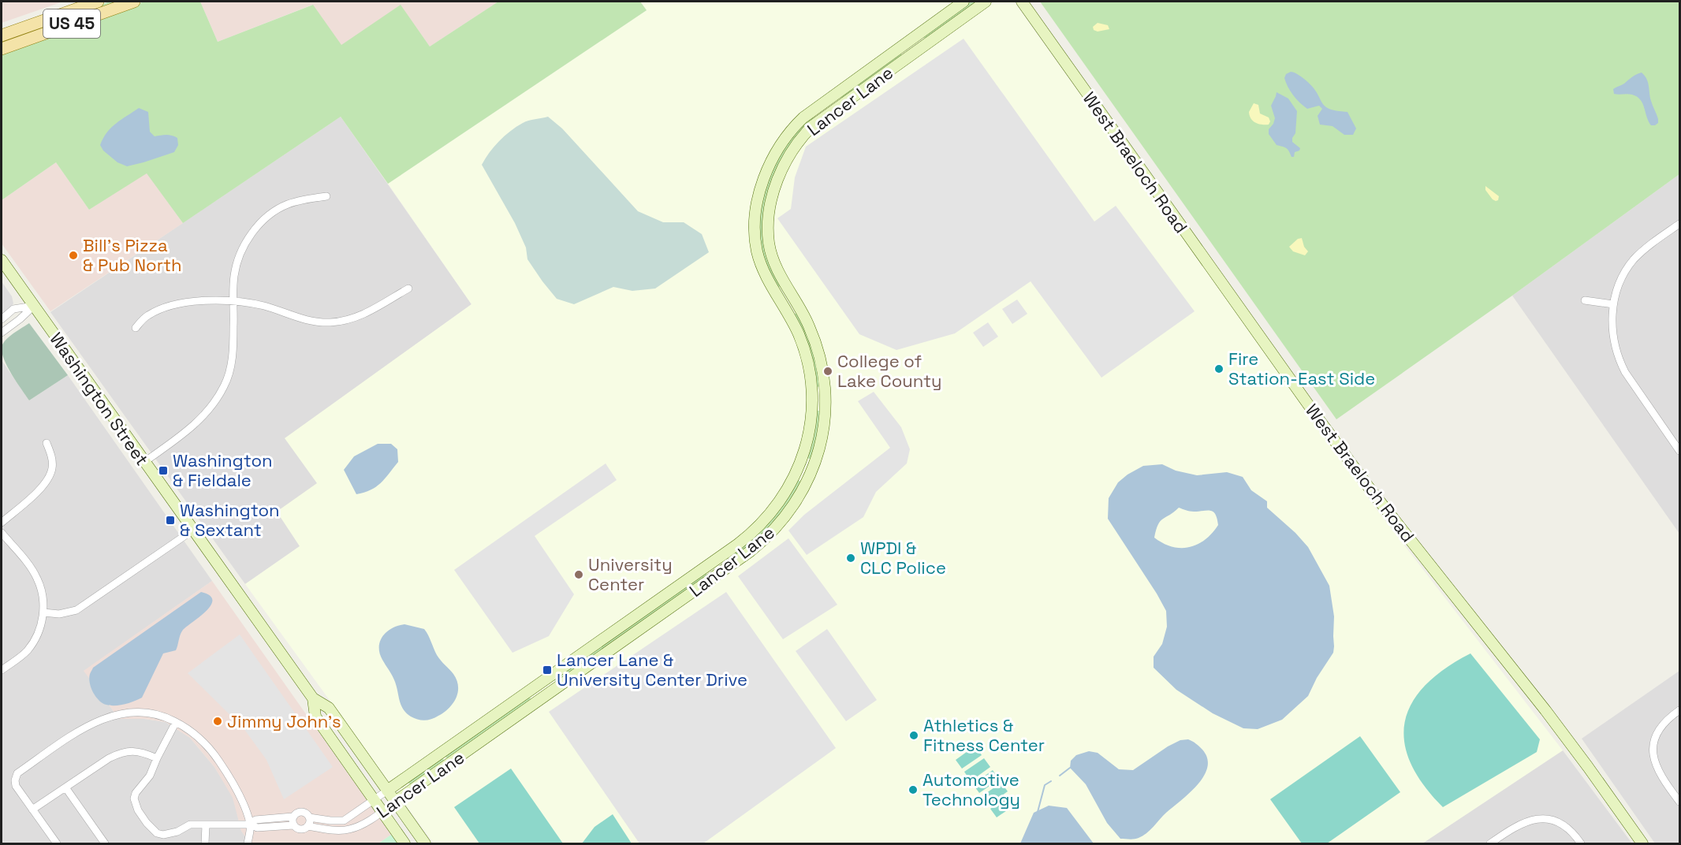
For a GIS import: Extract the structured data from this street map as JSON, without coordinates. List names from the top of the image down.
{
  "streets": {
    "main road": ["US 45"],
    "street": ["Lancer Lane", "West Braeloch Road", "Washington Street"]
  },
  "crossings": [
    ["Lancer Lane", "Washington Street"]
  ],
  "places": {
    "other": [
      "Bill's Pizza & Pub North",
      "Fire Station-East Side",
      "College of Lake County",
      "WPDI & CLC Police",
      "University Center",
      "Jimmy John's",
      "Athletics & Fitness Center",
      "Automotive Technology"
    ],
    "transit": ["Washington & Fieldale", "Washington & Sextant", "Lancer Lane & University Center Drive"]
  }
}
